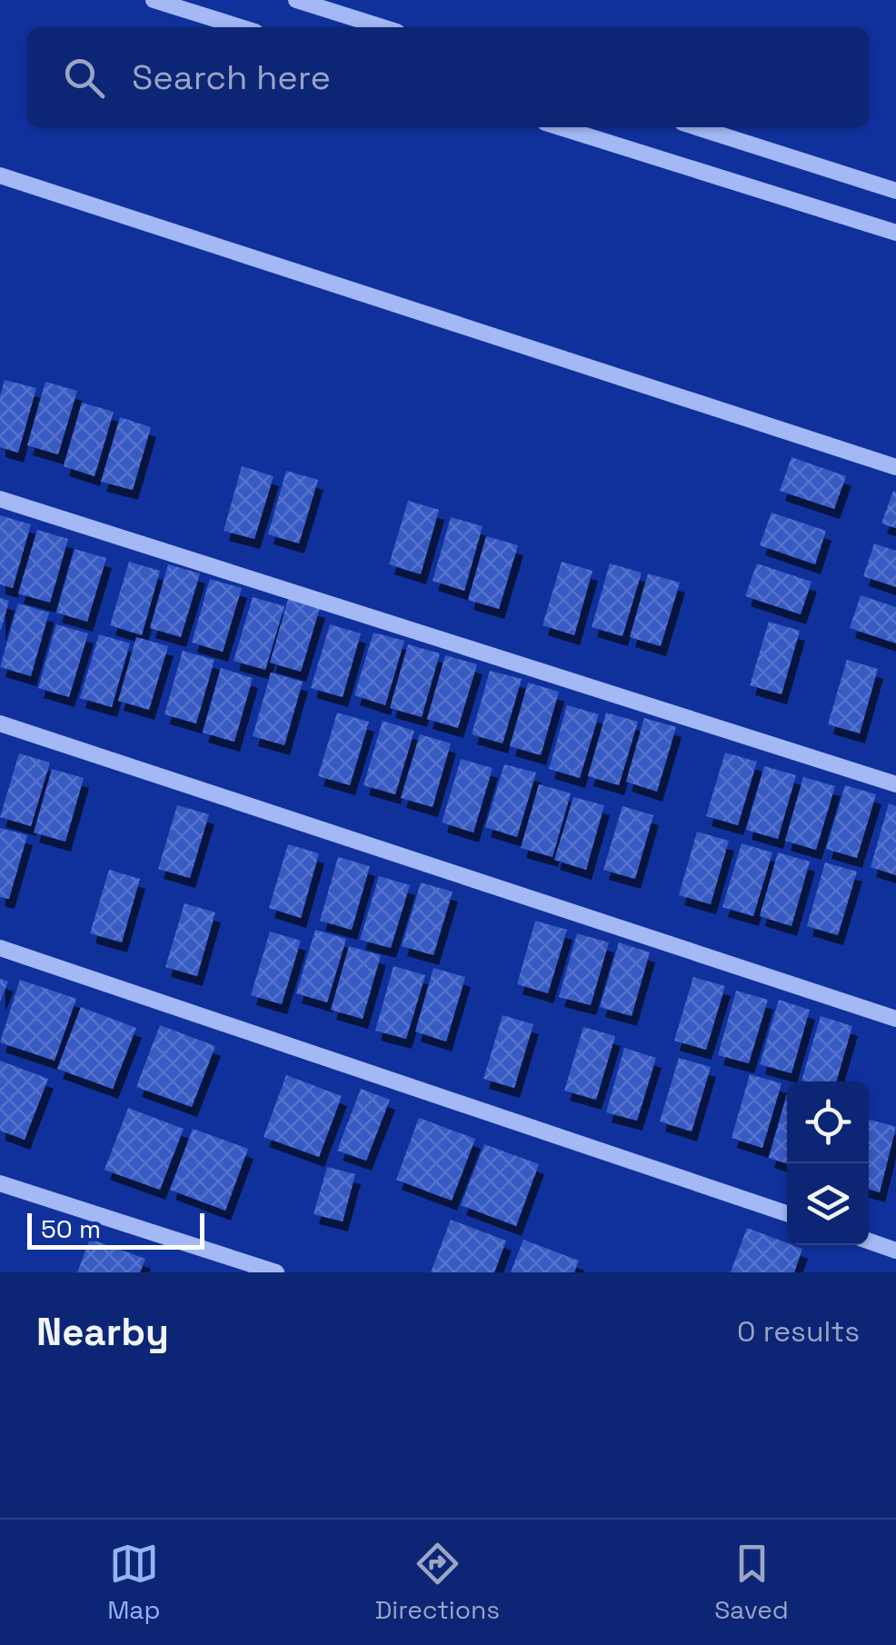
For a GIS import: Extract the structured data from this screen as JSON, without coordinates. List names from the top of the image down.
{
  "scale_bar": "50 m",
  "page": {
    "search": "Search here",
    "scale": "50 m",
    "heading": ["Nearby", "0 results"],
    "nav": ["Map", "Directions", "Saved"]
  }
}
